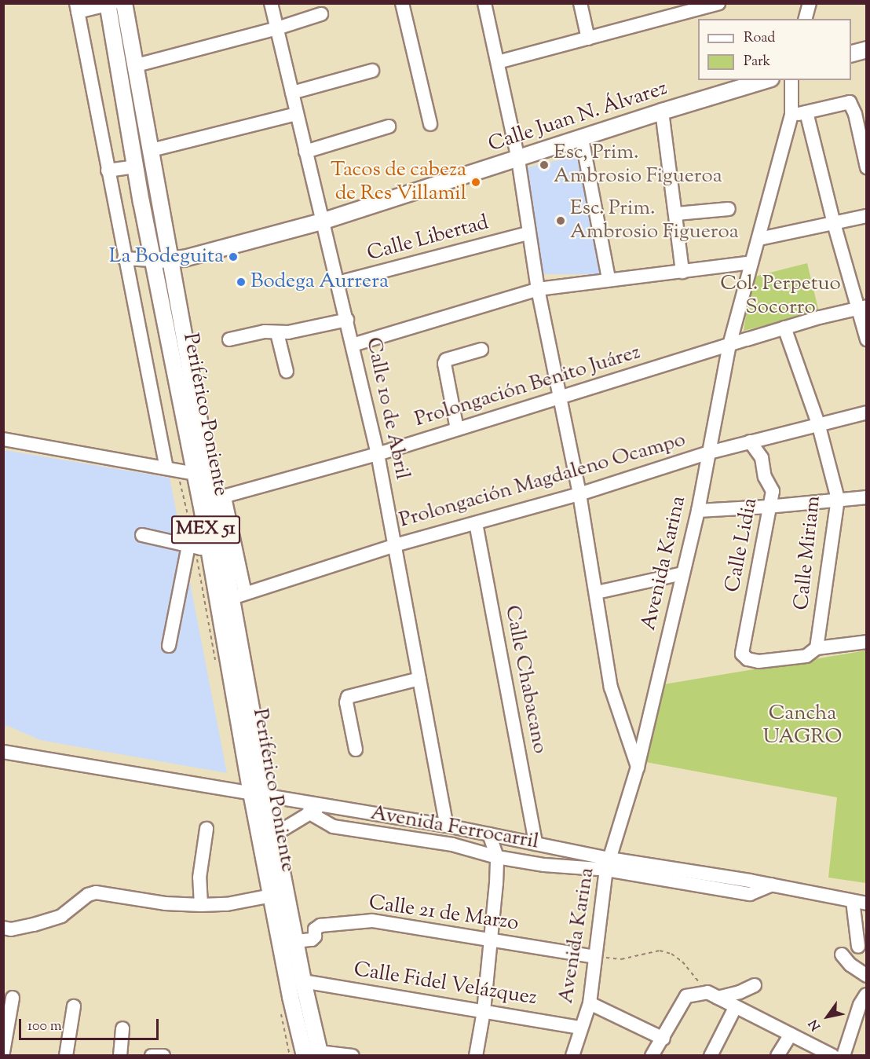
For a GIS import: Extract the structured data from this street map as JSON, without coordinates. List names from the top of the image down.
{
  "streets": {
    "main road": ["Calle Juan N. Álvarez", "Periférico Poniente", "MEX 51"],
    "street": [
      "Calle Libertad",
      "Prolongación Benito Juárez",
      "Calle 10 de Abril",
      "Prolongación Magdaleno Ocampo",
      "Calle Lidia",
      "Calle Miriam",
      "Avenida Karina",
      "Calle Chabacano",
      "Avenida Ferrocarril",
      "Calle 21 de Marzo",
      "Calle Fidel Velázquez"
    ]
  },
  "crossings": [
    ["Calle Juan N. Álvarez", "Calle 10 de Abril"],
    ["Calle Juan N. Álvarez", "Periférico Poniente"],
    ["Calle Libertad", "Calle 10 de Abril"],
    ["Prolongación Benito Juárez", "Calle 10 de Abril"],
    ["Prolongación Benito Juárez", "Periférico Poniente"],
    ["Prolongación Benito Juárez", "Calle Miriam"],
    ["Prolongación Benito Juárez", "Avenida Karina"],
    ["Calle 10 de Abril", "Prolongación Magdaleno Ocampo"],
    ["Periférico Poniente", "Prolongación Magdaleno Ocampo"],
    ["Periférico Poniente", "Calle 21 de Marzo"],
    ["Periférico Poniente", "Calle Fidel Velázquez"],
    ["Prolongación Magdaleno Ocampo", "Calle Lidia"],
    ["Prolongación Magdaleno Ocampo", "Calle Miriam"],
    ["Prolongación Magdaleno Ocampo", "Avenida Karina"],
    ["Prolongación Magdaleno Ocampo", "Calle Chabacano"],
    ["Calle Lidia", "Calle Miriam"],
    ["Avenida Karina", "Avenida Ferrocarril"],
    ["Avenida Karina", "Calle 21 de Marzo"],
    ["Avenida Karina", "Calle Fidel Velázquez"]
  ],
  "parks": ["Col. Perpetuo Socorro", "Cancha UAGRO"],
  "places": [
    "Esc, Prim. Ambrosio Figueroa",
    "Tacos de cabeza de Res Villamil",
    "Esc. Prim. Ambrosio Figueroa",
    "La Bodeguita",
    "Bodega Aurrera"
  ],
  "legend": ["Road", "Park"],
  "scale_bar": "100 m",
  "north": "bottom left"
}
